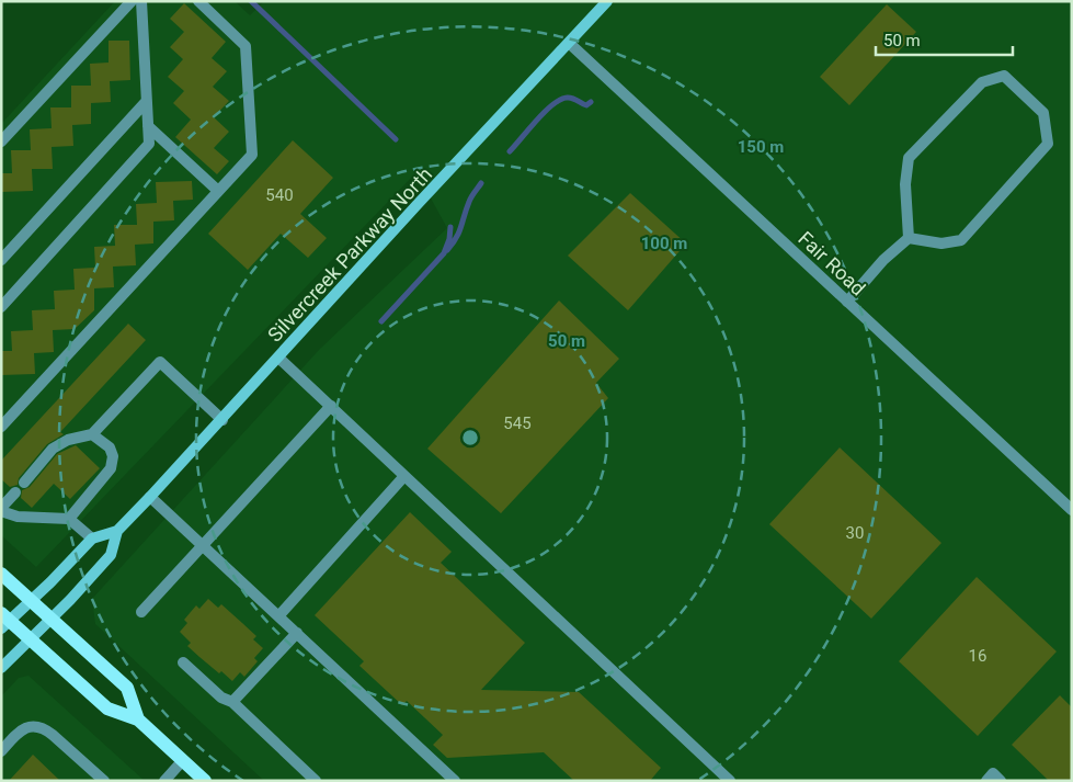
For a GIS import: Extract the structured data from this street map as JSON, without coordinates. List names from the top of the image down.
{
  "streets": {
    "main road": ["Silvercreek Parkway North"],
    "street": ["Fair Road"]
  },
  "crossings": [
    ["Silvercreek Parkway North", "Fair Road"]
  ],
  "house_numbers": [
    "540",
    "545",
    "30",
    "16"
  ],
  "scale_bar": "50 m",
  "rings": ["150 m", "100 m", "50 m"]
}
